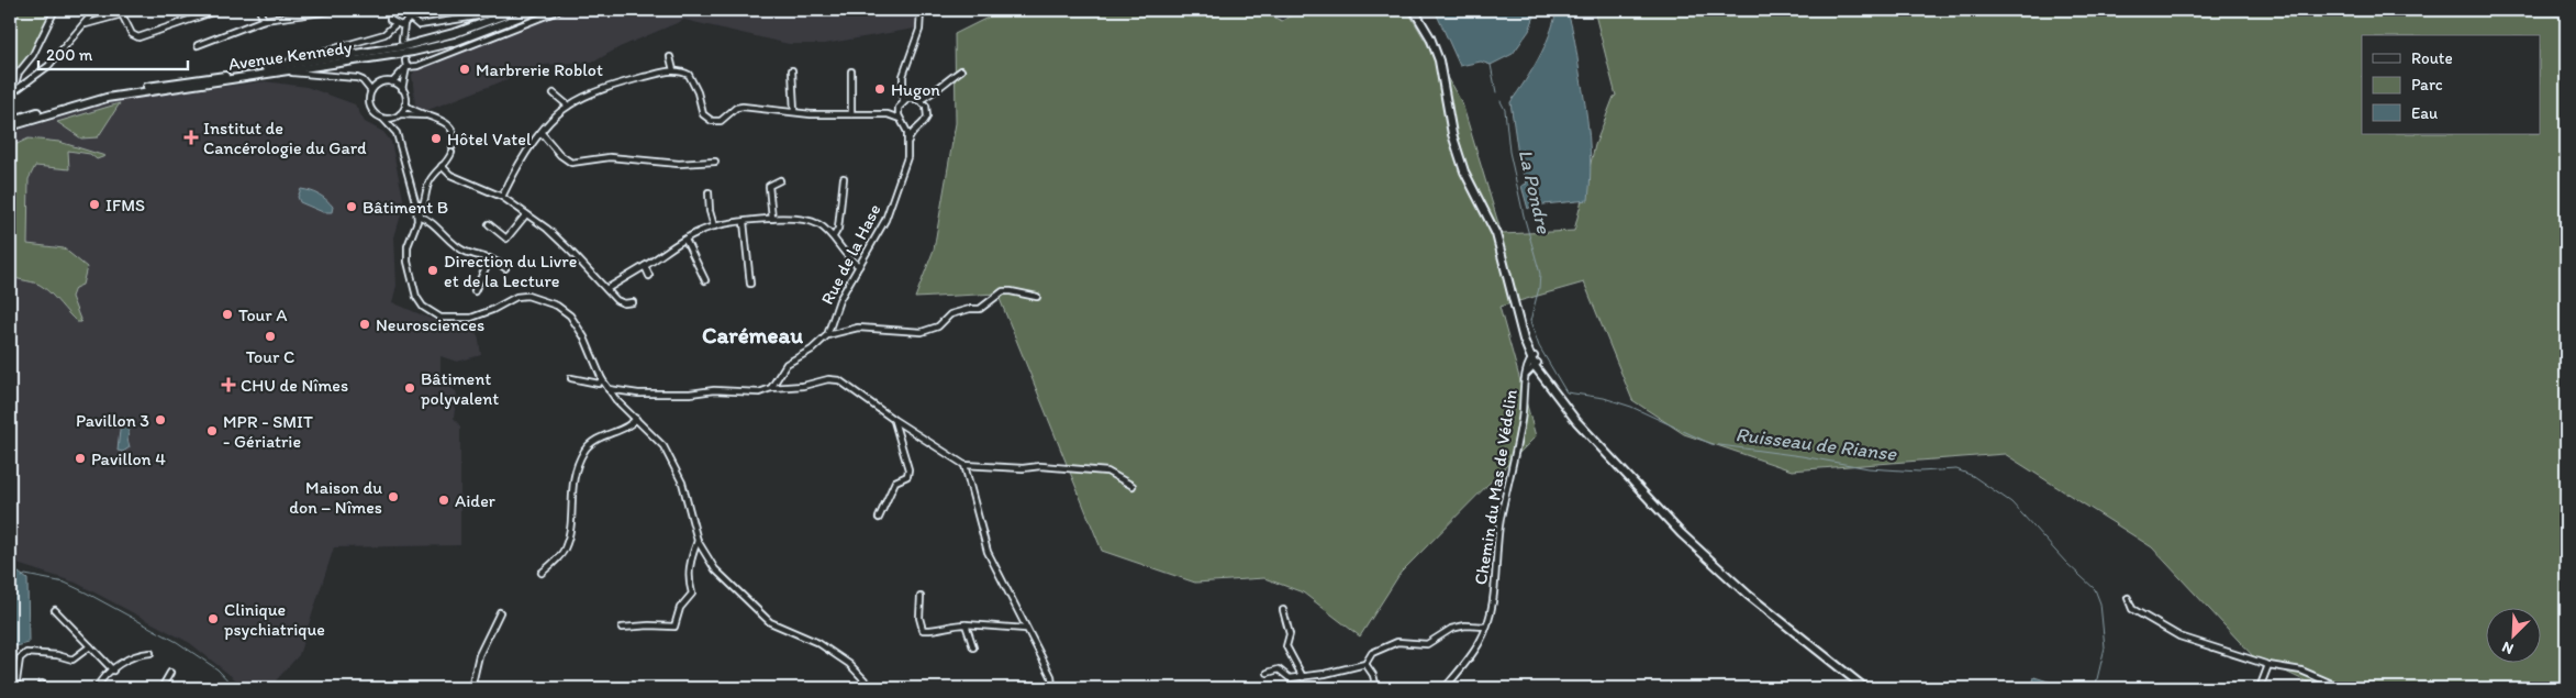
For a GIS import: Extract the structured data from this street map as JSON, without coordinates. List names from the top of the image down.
{
  "streets": {
    "main road": ["Avenue Kennedy"],
    "street": ["Rue de la Hase", "Chemin du Mas de Védelin"]
  },
  "districts": ["Carémeau"],
  "water": ["La Pondre", "Ruisseau de Rianse"],
  "places": {
    "other": [
      "Marbrerie Roblot",
      "Hugon",
      "Hôtel Vatel",
      "IFMS",
      "Bâtiment B",
      "Direction du Livre et de la Lecture",
      "Tour A",
      "Neurosciences",
      "Tour C",
      "Bâtiment polyvalent",
      "Pavillon 3",
      "MPR - SMIT - Gériatrie",
      "Pavillon 4",
      "Maison du don – Nîmes",
      "Aider",
      "Clinique psychiatrique"
    ],
    "health": ["Institut de Cancérologie du Gard", "CHU de Nîmes"]
  },
  "legend": ["Route", "Parc", "Eau"],
  "scale_bar": "200 m",
  "north": "bottom left"
}
